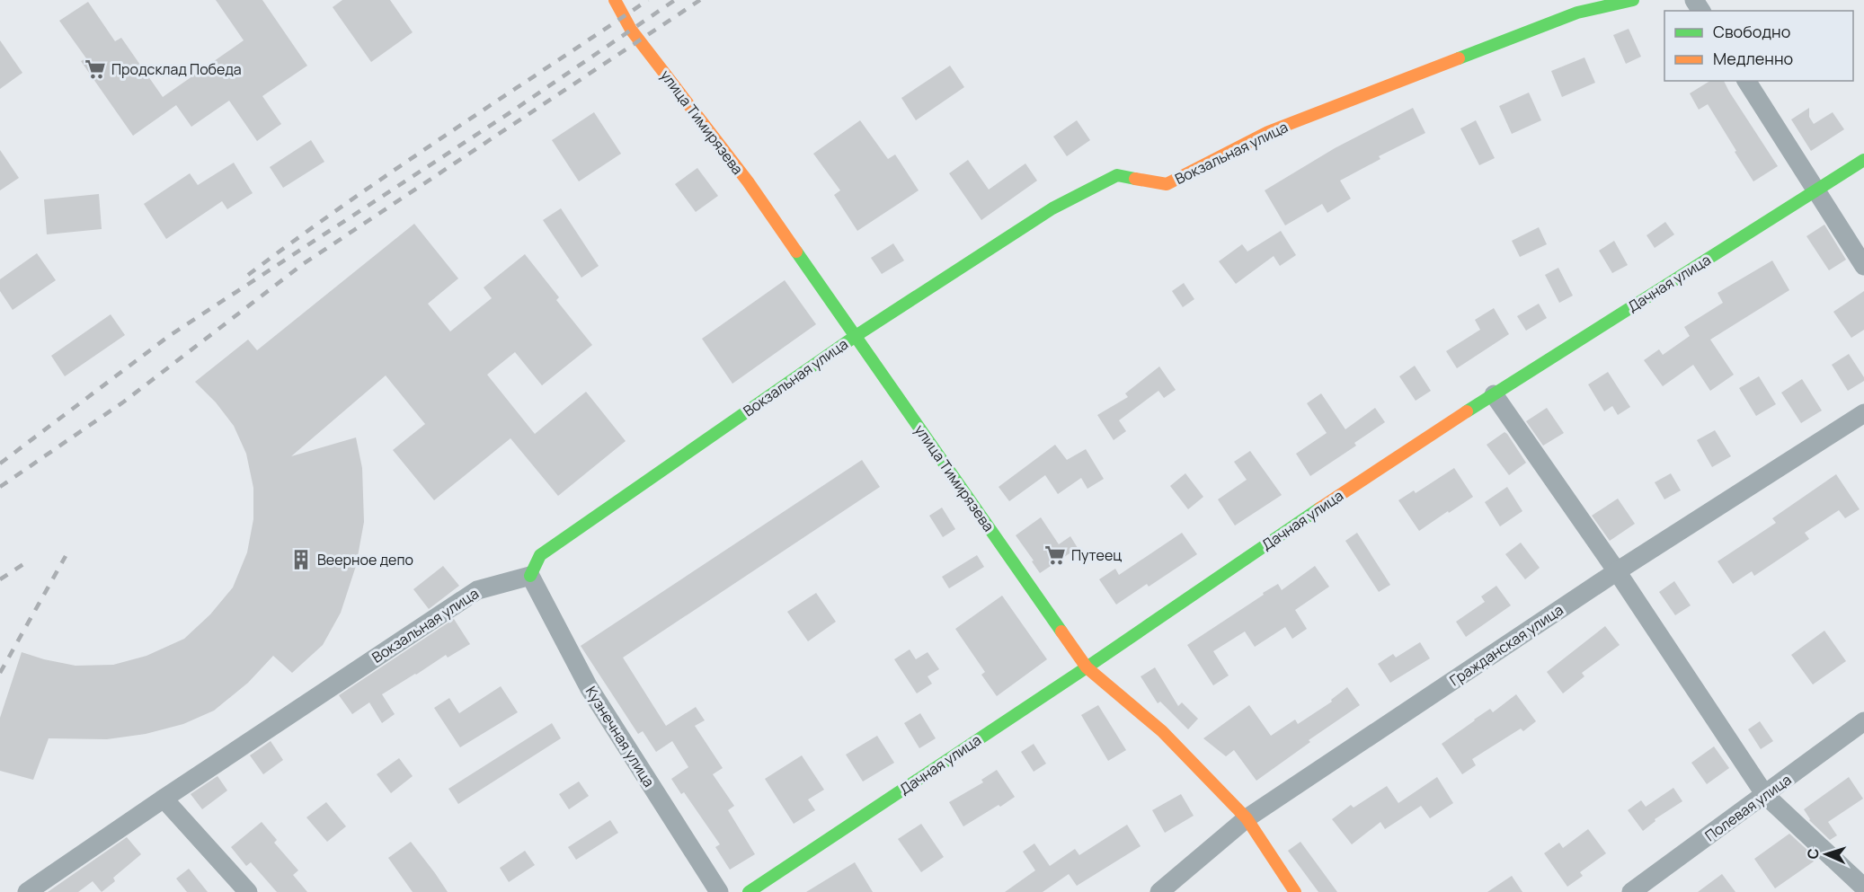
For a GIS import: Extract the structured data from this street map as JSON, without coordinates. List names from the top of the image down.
{
  "streets": {
    "street": [
      "улица Тимирязева",
      "Вокзальная улица",
      "Дачная улица",
      "Гражданская улица",
      "Кузнечная улица",
      "Полевая улица"
    ]
  },
  "crossings": [
    ["улица Тимирязева", "Вокзальная улица"],
    ["улица Тимирязева", "Дачная улица"],
    ["улица Тимирязева", "Гражданская улица"],
    ["Вокзальная улица", "Кузнечная улица"]
  ],
  "places": {
    "supermarket": ["Продсклад Победа", "Путеец"],
    "building": ["Веерное депо"]
  },
  "legend": ["Свободно", "Медленно"],
  "north": "left"
}
